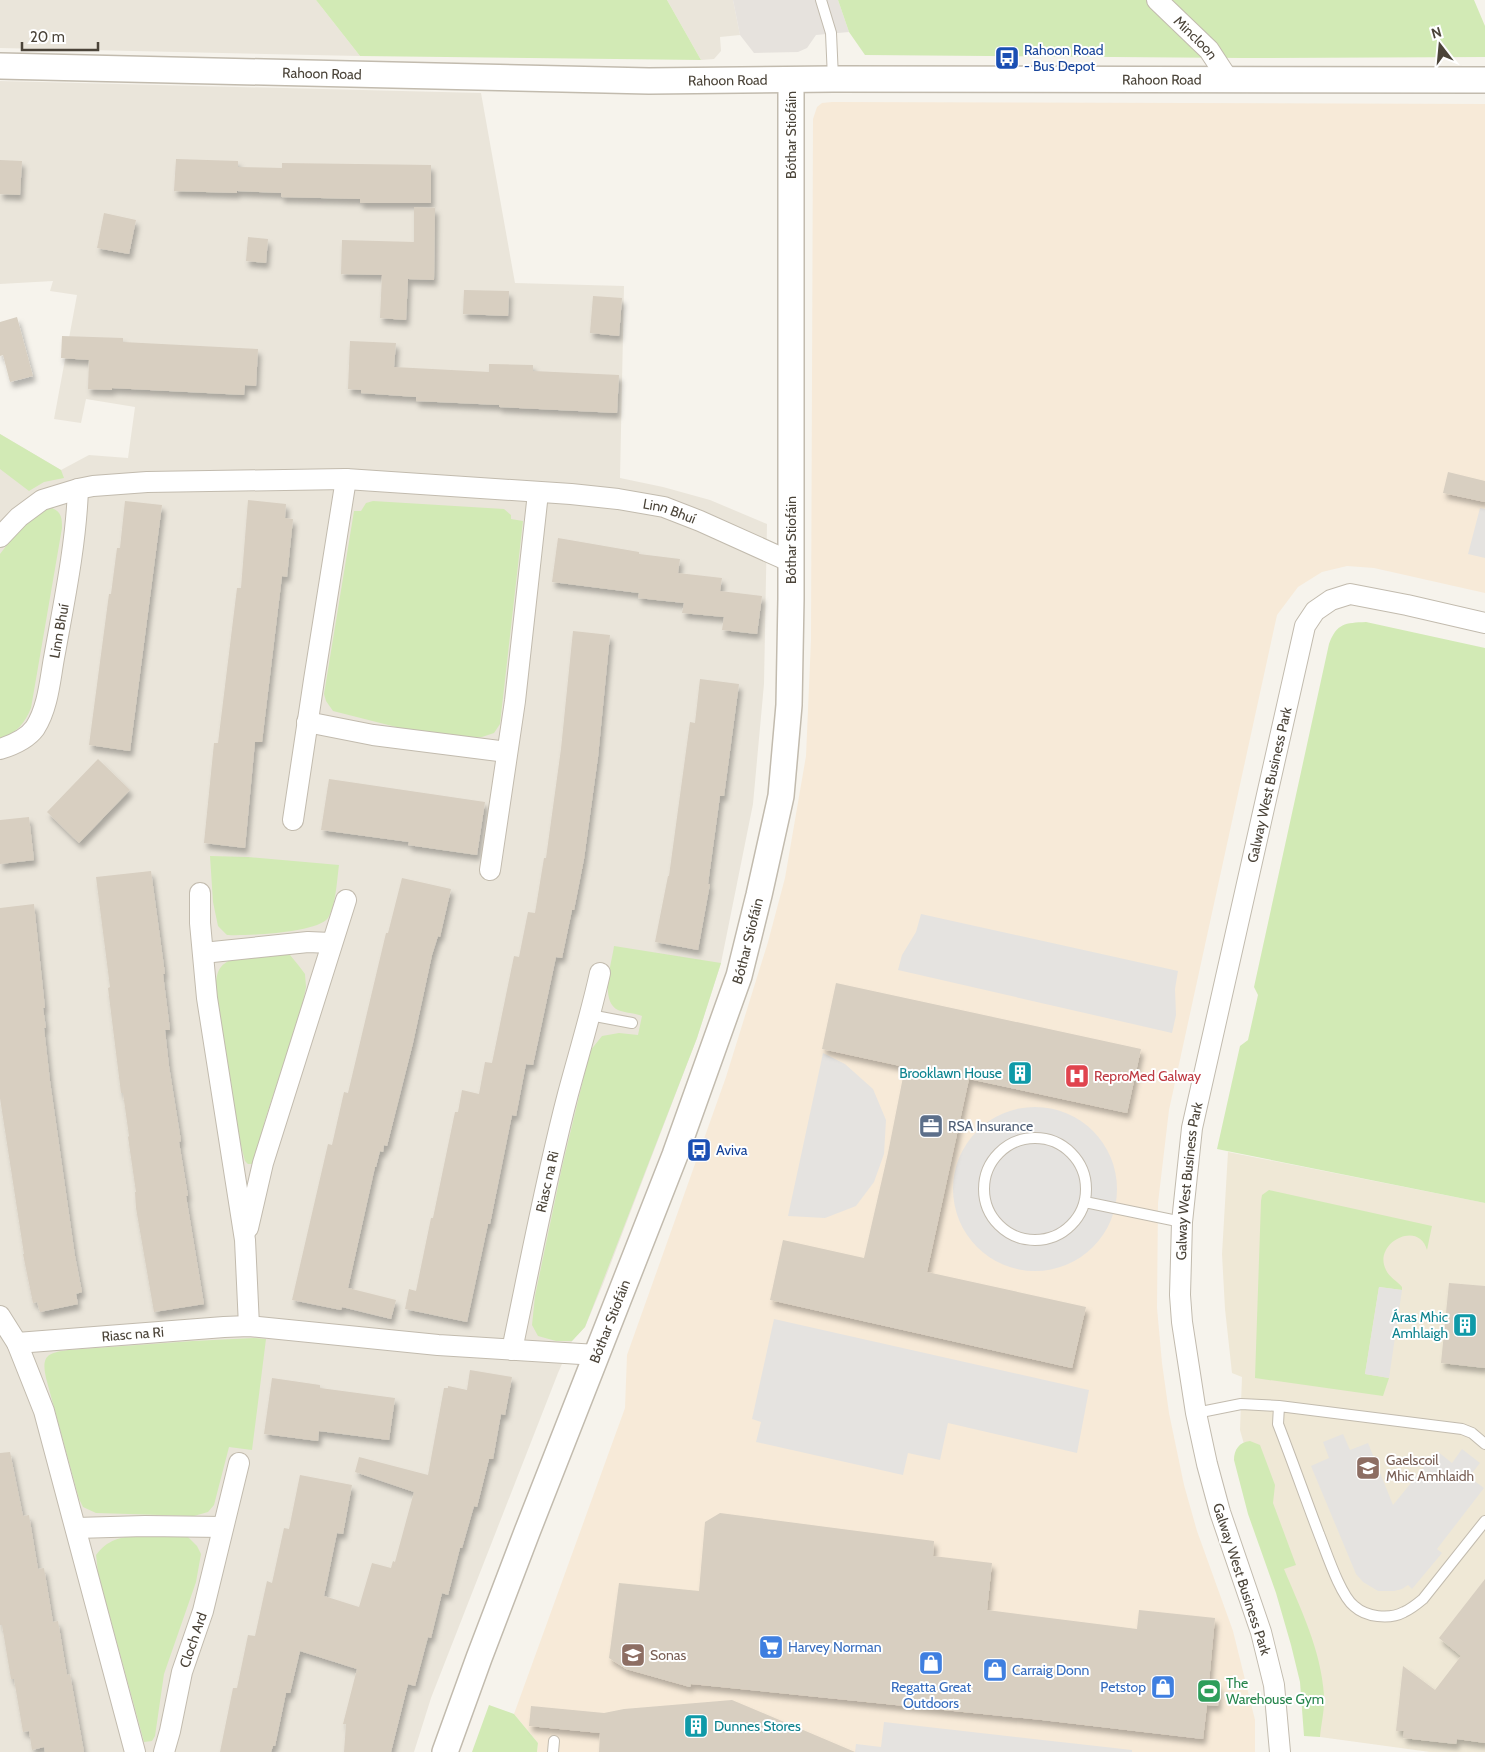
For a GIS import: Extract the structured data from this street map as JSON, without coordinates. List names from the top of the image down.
{
  "streets": {
    "street": [
      "Mincloon",
      "Rahoon Road",
      "Bóthar Stiofáin",
      "Linn Bhuí",
      "Galway West Business Park",
      "Riasc na Ri",
      "Cloch Ard"
    ]
  },
  "crossings": [
    ["Mincloon", "Rahoon Road"],
    ["Rahoon Road", "Bóthar Stiofáin"],
    ["Bóthar Stiofáin", "Linn Bhuí"],
    ["Bóthar Stiofáin", "Riasc na Ri"]
  ],
  "places": {
    "bus stop": ["Rahoon Road - Bus Depot", "Aviva"],
    "building": ["Brooklawn House", "Áras Mhic Amhlaigh", "Dunnes Stores"],
    "hospital": ["ReproMed Galway"],
    "office": ["RSA Insurance"],
    "school or university": ["Gaelscoil Mhic Amhlaidh", "Sonas"],
    "supermarket": ["Harvey Norman"],
    "shop": ["Regatta Great Outdoors", "Carraig Donn", "Petstop"],
    "sports": ["The Warehouse Gym"]
  },
  "scale_bar": "20 m",
  "north": "top"
}
